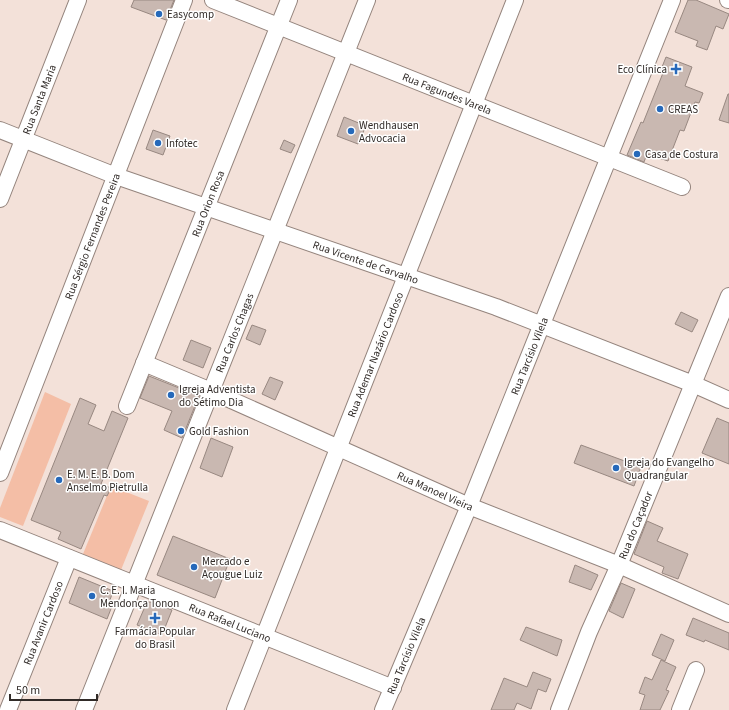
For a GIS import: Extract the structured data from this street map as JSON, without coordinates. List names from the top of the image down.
{
  "streets": {
    "street": [
      "Rua Fagundes Varela",
      "Rua Santa Maria",
      "Rua Orion Rosa",
      "Rua Sérgio Fernandes Pereira",
      "Rua Vicente de Carvalho",
      "Rua Carlos Chagas",
      "Rua Ademar Nazário Cardoso",
      "Rua Tarcísio Vilela",
      "Rua Manoel Vieira",
      "Rua do Caçador",
      "Rua Rafael Luciano",
      "Rua Avanir Cardoso"
    ]
  },
  "crossings": [
    ["Rua Fagundes Varela", "Rua Orion Rosa"],
    ["Rua Fagundes Varela", "Rua Carlos Chagas"],
    ["Rua Fagundes Varela", "Rua Ademar Nazário Cardoso"],
    ["Rua Fagundes Varela", "Rua Tarcísio Vilela"],
    ["Rua Santa Maria", "Rua Vicente de Carvalho"],
    ["Rua Orion Rosa", "Rua Vicente de Carvalho"],
    ["Rua Orion Rosa", "Rua Manoel Vieira"],
    ["Rua Sérgio Fernandes Pereira", "Rua Vicente de Carvalho"],
    ["Rua Vicente de Carvalho", "Rua Carlos Chagas"],
    ["Rua Vicente de Carvalho", "Rua Ademar Nazário Cardoso"],
    ["Rua Vicente de Carvalho", "Rua Tarcísio Vilela"],
    ["Rua Vicente de Carvalho", "Rua do Caçador"],
    ["Rua Carlos Chagas", "Rua Manoel Vieira"],
    ["Rua Carlos Chagas", "Rua Rafael Luciano"],
    ["Rua Ademar Nazário Cardoso", "Rua Manoel Vieira"],
    ["Rua Ademar Nazário Cardoso", "Rua Rafael Luciano"],
    ["Rua Tarcísio Vilela", "Rua Manoel Vieira"],
    ["Rua Tarcísio Vilela", "Rua Rafael Luciano"],
    ["Rua Manoel Vieira", "Rua do Caçador"],
    ["Rua Rafael Luciano", "Rua Avanir Cardoso"]
  ],
  "places": {
    "other": [
      "Easycomp",
      "CREAS",
      "Wendhausen Advocacia",
      "Infotec",
      "Casa de Costura",
      "Igreja Adventista do Sétimo Dia",
      "Gold Fashion",
      "Igreja do Evangelho Quadrangular",
      "E. M. E. B. Dom Anselmo Pietrulla",
      "Mercado e Açougue Luiz",
      "C. E. I. Maria Mendonça Tonon"
    ],
    "health": ["Eco Clínica", "Farmácia Popular do Brasil"]
  },
  "scale_bar": "50 m"
}
